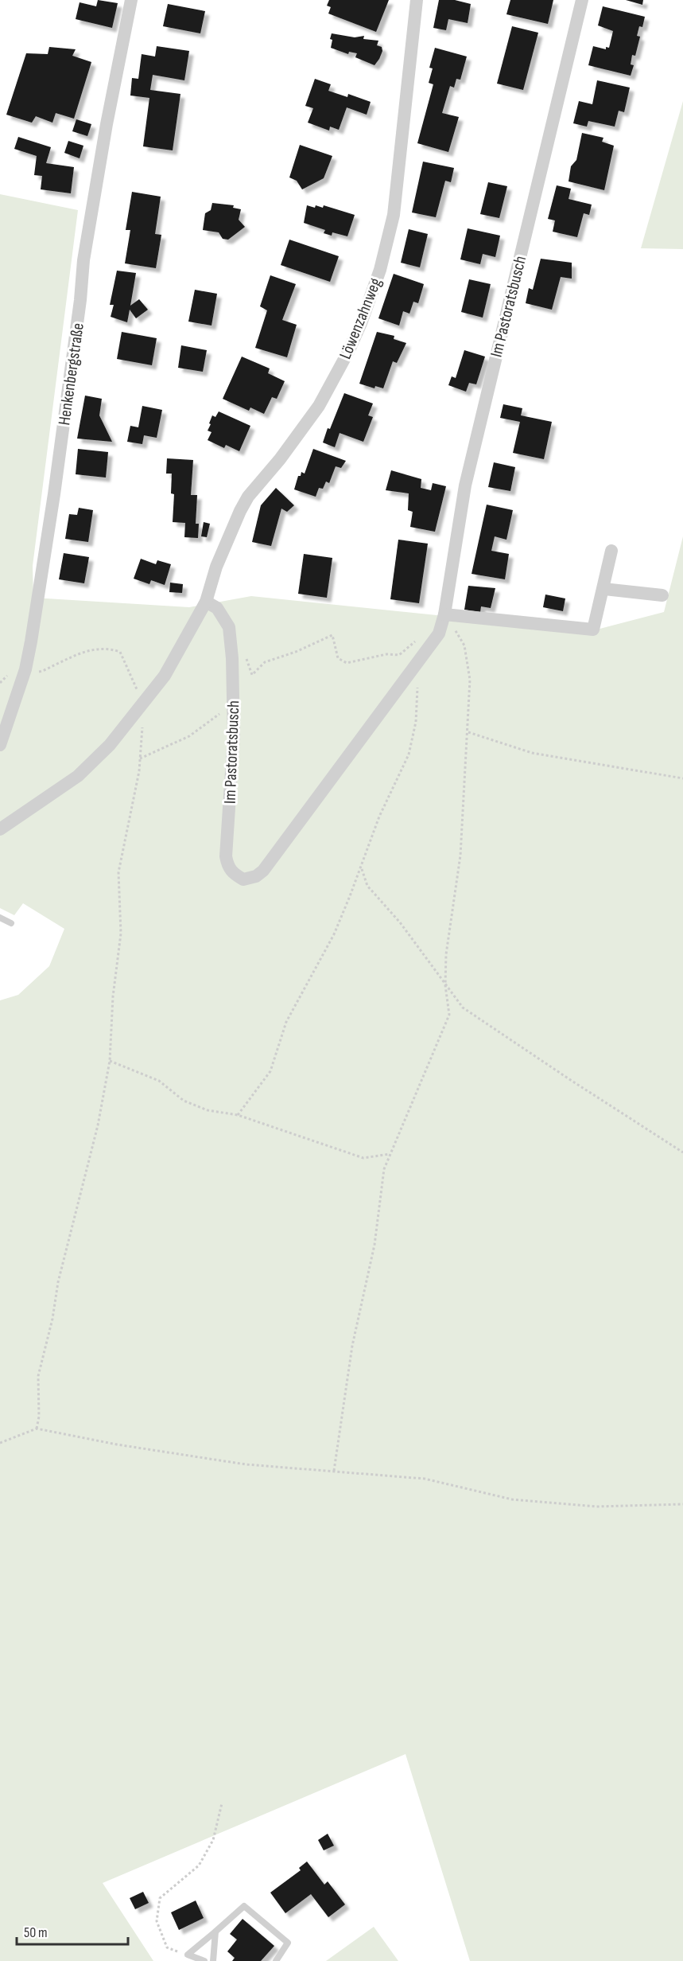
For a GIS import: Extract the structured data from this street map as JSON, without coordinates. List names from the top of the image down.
{
  "streets": {
    "street": ["Im Pastoratsbusch", "Löwenzahnweg", "Henkenbergstraße"]
  },
  "crossings": [
    ["Im Pastoratsbusch", "Löwenzahnweg"]
  ],
  "scale_bar": "50 m"
}
